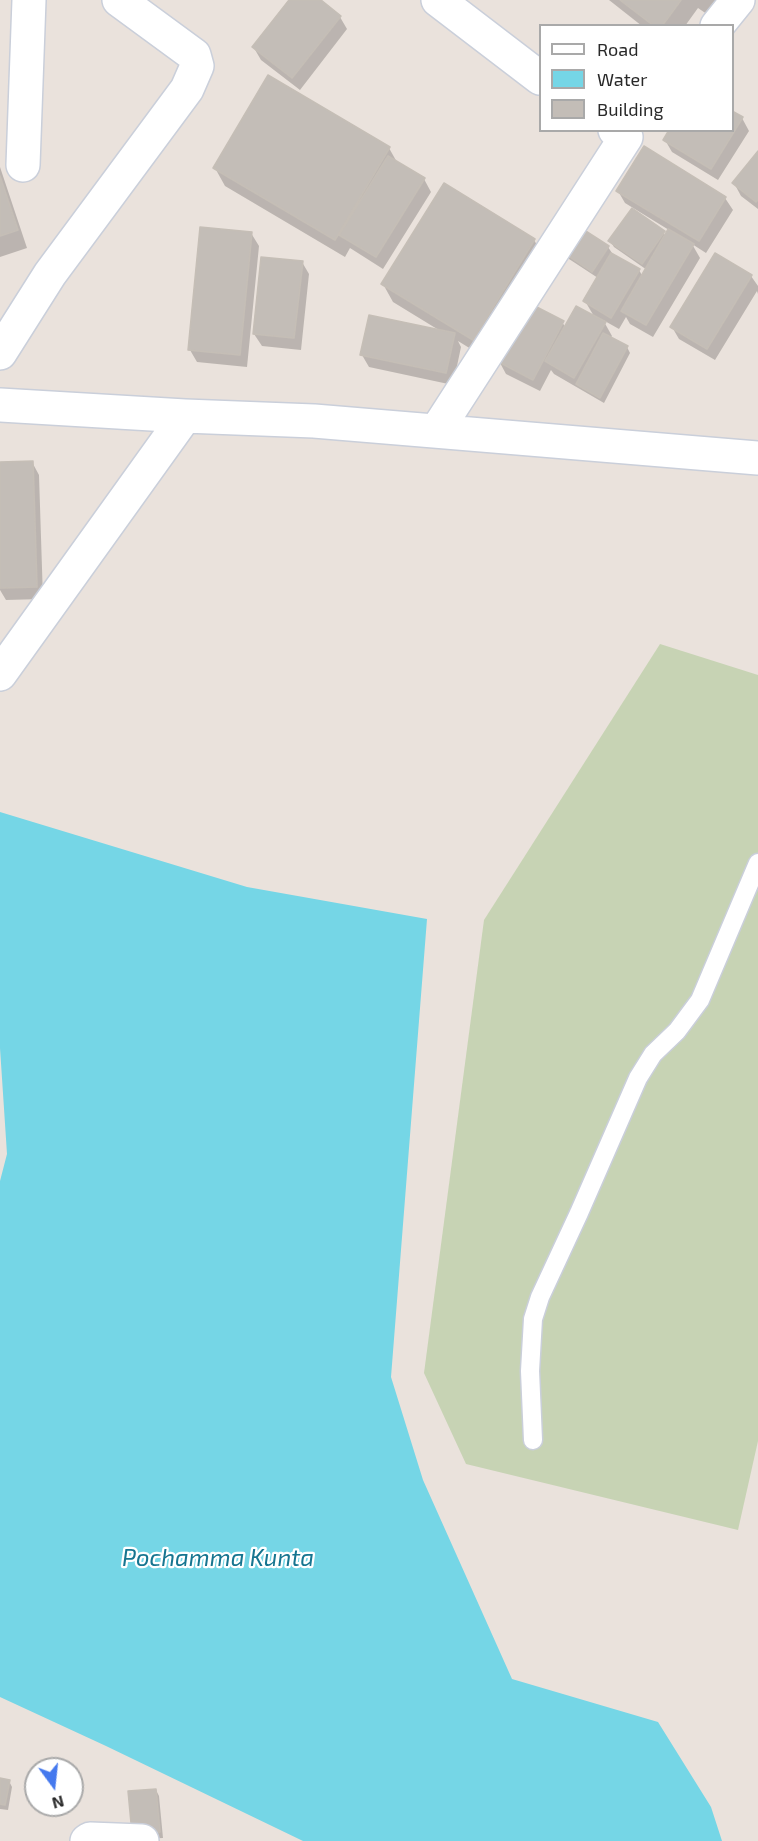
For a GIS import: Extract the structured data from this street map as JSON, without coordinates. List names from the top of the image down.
{
  "water": ["Pochamma Kunta"],
  "legend": ["Road", "Water", "Building"],
  "north": "bottom"
}
